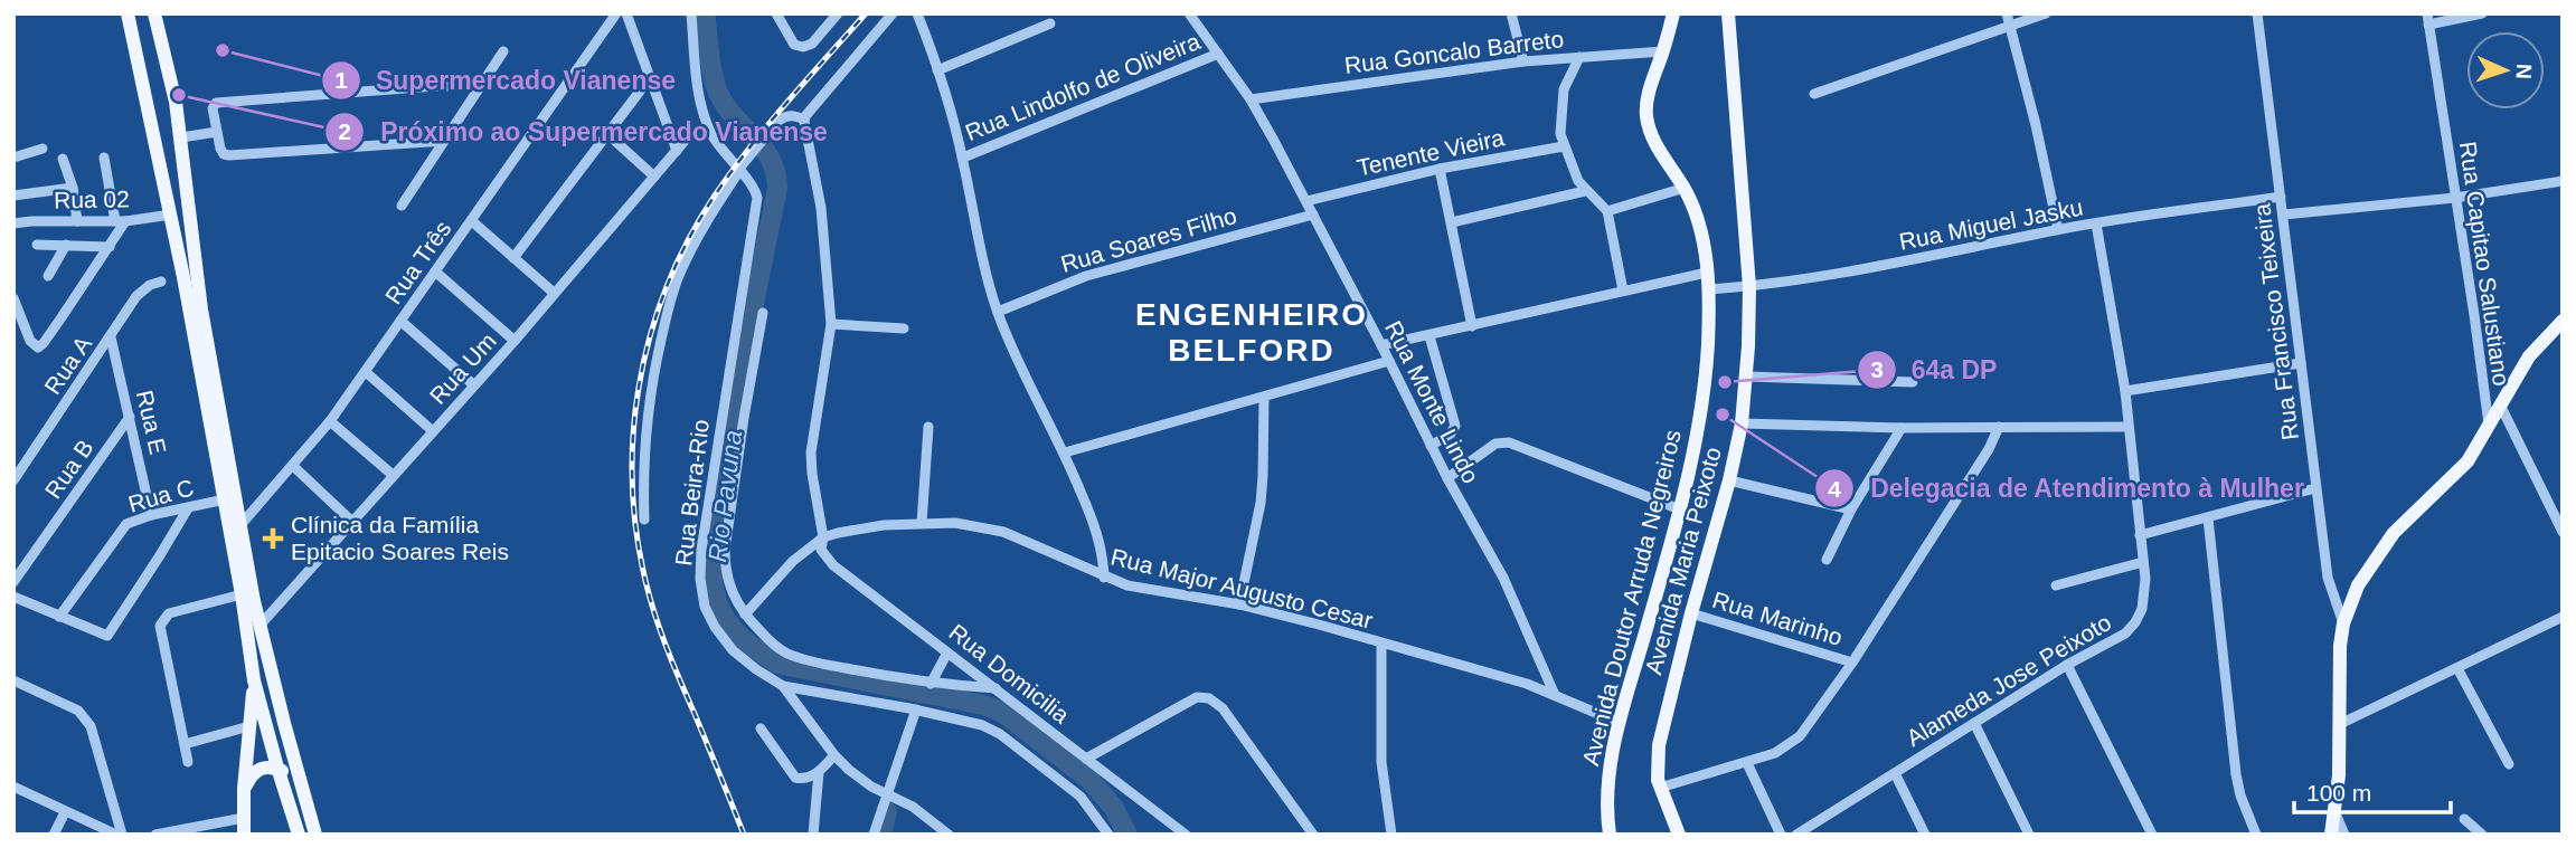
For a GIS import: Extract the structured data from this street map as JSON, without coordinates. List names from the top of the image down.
{
  "streets": {
    "main road": ["Avenida Maria Peixoto", "Avenida Doutor Arruda Negreiros"],
    "street": [
      "Rua Goncalo Barreto",
      "Rua Lindolfo de Oliveira",
      "Tenente Vieira",
      "Rua 02",
      "Rua Miguel Jasku",
      "Rua Soares Filho",
      "Rua Três",
      "Rua Capitao Salustiano",
      "Rua Francisco Teixeira",
      "Rua A",
      "Rua Um",
      "Rua Monte Lindo",
      "Rua E",
      "Rua B",
      "Rua Beira-Rio",
      "Rua C",
      "Rua Major Augusto Cesar",
      "Rua Marinho",
      "Rua Domicilia",
      "Alameda Jose Peixoto"
    ]
  },
  "crossings": [
    ["Rua Goncalo Barreto", "Rua Monte Lindo"],
    ["Rua Goncalo Barreto", "Avenida Doutor Arruda Negreiros"],
    ["Rua Lindolfo de Oliveira", "Rua Monte Lindo"],
    ["Tenente Vieira", "Rua Monte Lindo"],
    ["Rua Miguel Jasku", "Rua Francisco Teixeira"],
    ["Rua Miguel Jasku", "Avenida Maria Peixoto"],
    ["Rua Miguel Jasku", "Avenida Doutor Arruda Negreiros"],
    ["Rua Miguel Jasku", "Alameda Jose Peixoto"],
    ["Rua Soares Filho", "Rua Monte Lindo"],
    ["Rua A", "Rua E"],
    ["Rua Monte Lindo", "Rua Major Augusto Cesar"],
    ["Rua E", "Rua B"],
    ["Rua E", "Rua C"],
    ["Avenida Maria Peixoto", "Rua Marinho"],
    ["Rua Major Augusto Cesar", "Avenida Doutor Arruda Negreiros"],
    ["Rua Major Augusto Cesar", "Rua Domicilia"]
  ],
  "districts": ["ENGENHEIRO BELFORD"],
  "water": ["Rio Pavuna"],
  "places": {
    "other": [
      "Supermercado Vianense",
      "Próximo ao Supermercado Vianense",
      "64a DP",
      "Delegacia de Atendimento à Mulher"
    ],
    "health": ["Clínica da Família Epitacio Soares Reis"]
  },
  "scale_bar": "100 m",
  "north": "right"
}
